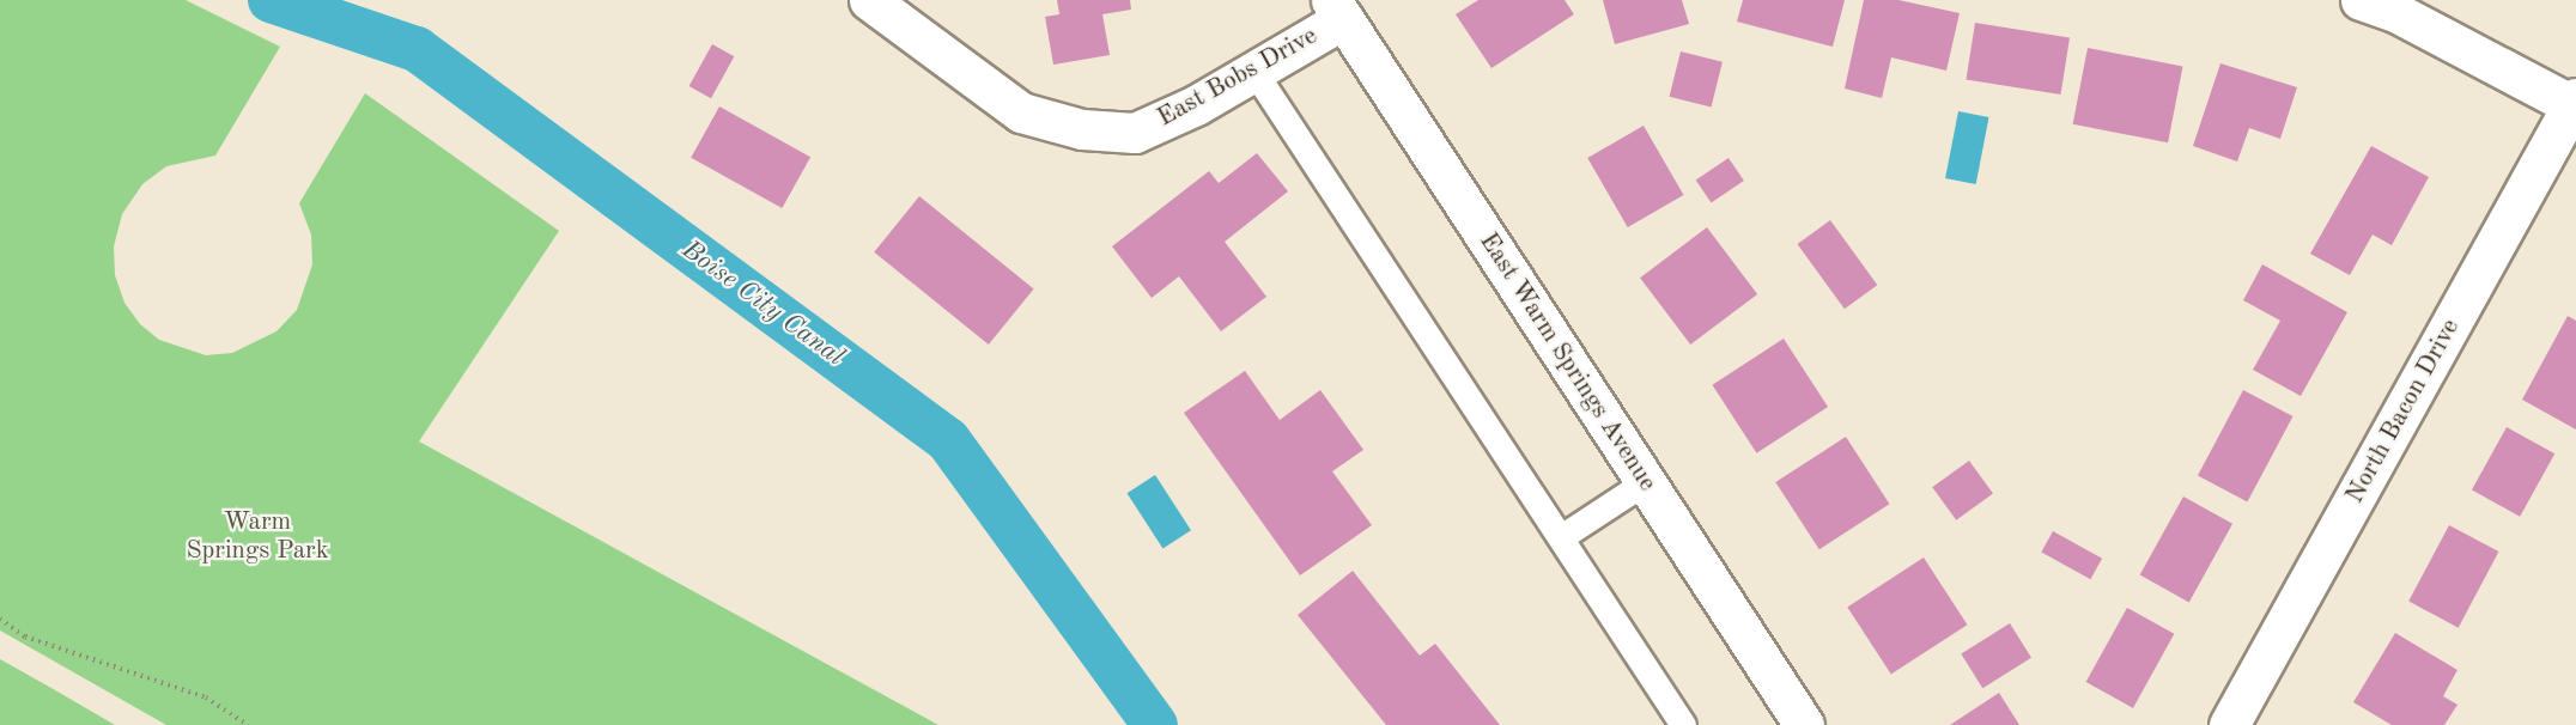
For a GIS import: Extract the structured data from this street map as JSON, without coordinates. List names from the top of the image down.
{
  "streets": {
    "street": ["East Bobs Drive", "East Warm Springs Avenue", "North Bacon Drive"]
  },
  "crossings": [
    ["East Bobs Drive", "East Warm Springs Avenue"]
  ],
  "water": ["Boise City Canal"],
  "parks": ["Warm Springs Park"]
}
